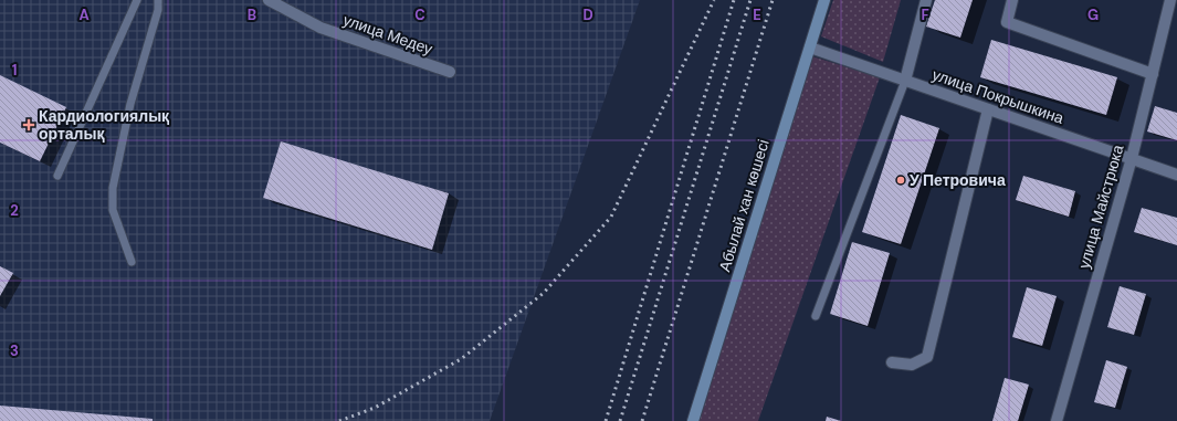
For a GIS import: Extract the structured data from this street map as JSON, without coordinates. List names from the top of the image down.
{
  "streets": {
    "main road": ["Абылай хан көшесі"],
    "street": ["улица Медеу", "улица Покрышкина", "улица Майстрюка"]
  },
  "crossings": [
    ["улица Покрышкина", "Абылай хан көшесі"],
    ["улица Покрышкина", "улица Майстрюка"]
  ],
  "places": {
    "health": ["Кардиологиялық орталық"],
    "other": ["У Петровича"]
  },
  "grid": {
    "columns": [
      "A",
      "B",
      "C",
      "D",
      "E",
      "F",
      "G"
    ],
    "rows": ["1", "2", "3"]
  }
}
